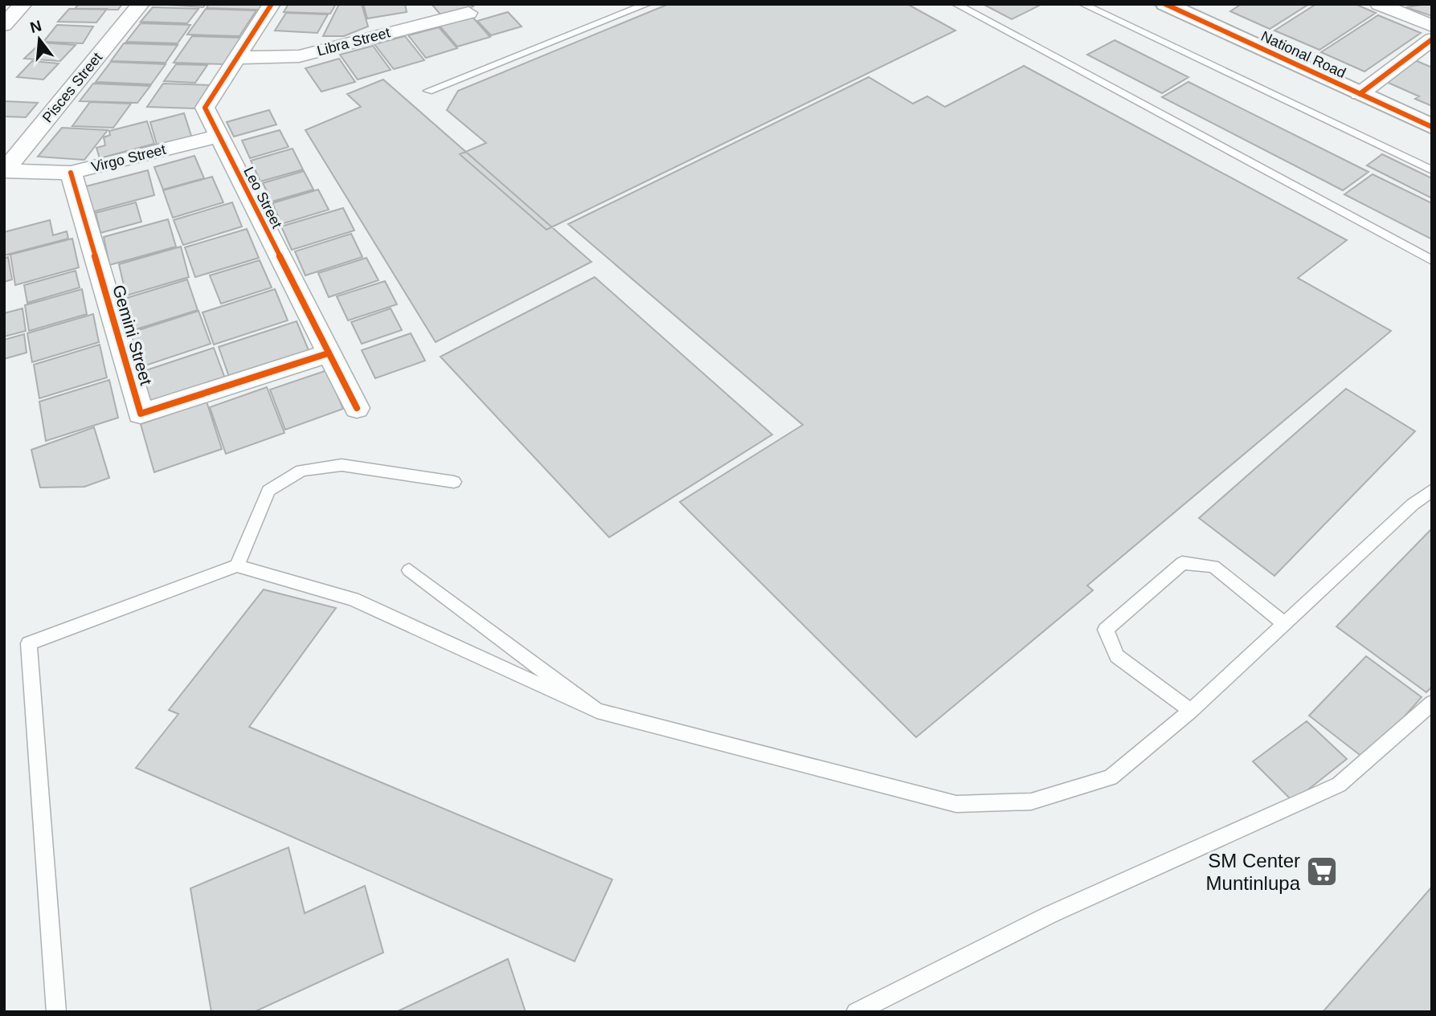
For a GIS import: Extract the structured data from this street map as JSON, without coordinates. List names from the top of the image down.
{
  "streets": {
    "highway": ["National Road"],
    "street": [
      "Libra Street",
      "Pisces Street",
      "Virgo Street",
      "Leo Street",
      "Gemini Street"
    ]
  },
  "crossings": [
    ["Libra Street", "Leo Street"],
    ["Pisces Street", "Virgo Street"],
    ["Virgo Street", "Leo Street"],
    ["Virgo Street", "Gemini Street"],
    ["Leo Street", "Gemini Street"]
  ],
  "places": {
    "supermarket": ["SM Center Muntinlupa"]
  },
  "north": "top"
}
